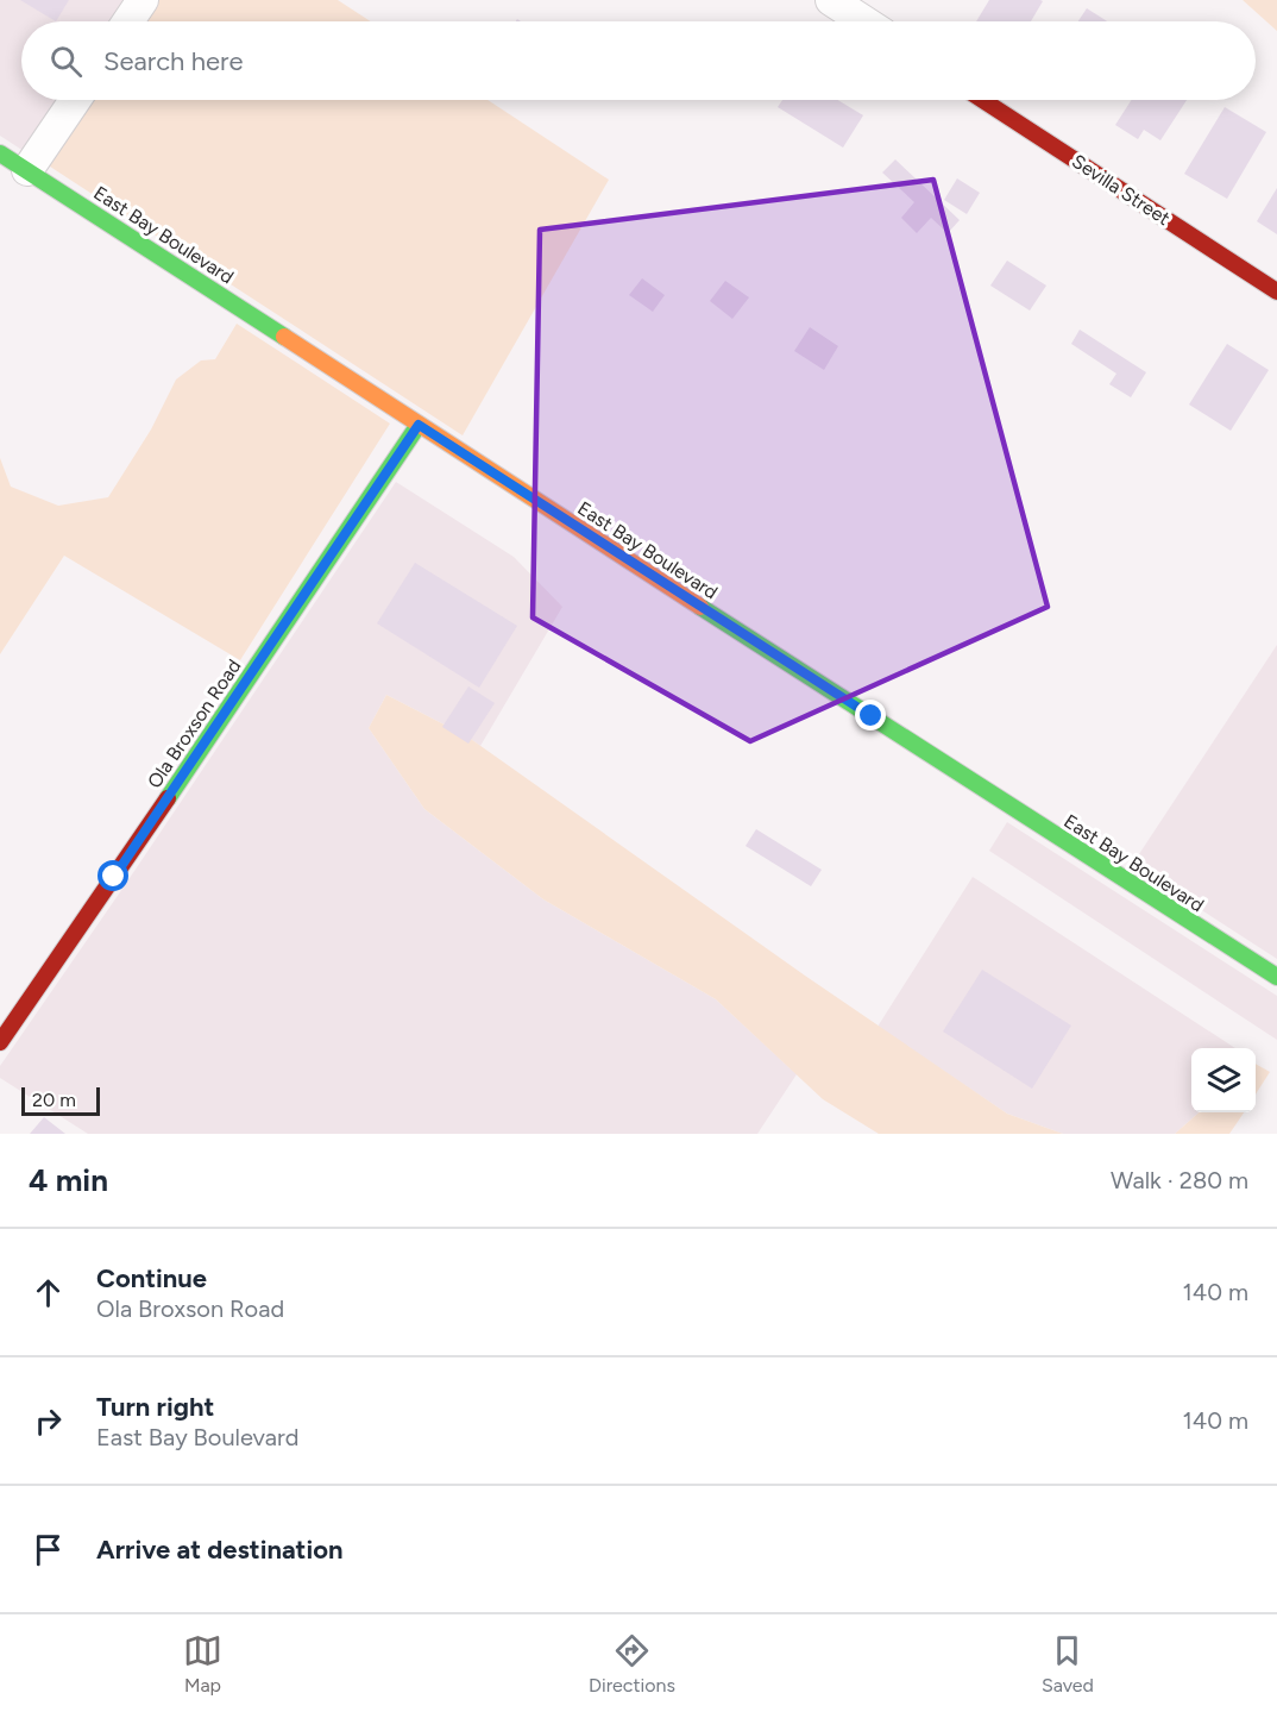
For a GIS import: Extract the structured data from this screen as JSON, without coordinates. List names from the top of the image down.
{
  "streets": {
    "main road": ["Sevilla Street", "East Bay Boulevard", "Ola Broxson Road"]
  },
  "crossings": [
    ["East Bay Boulevard", "Ola Broxson Road"]
  ],
  "scale_bar": "20 m",
  "page": {
    "search": "Search here",
    "scale": "20 m",
    "heading": ["4 min", "Walk · 280 m"],
    "list": [
      ["Continue", "Ola Broxson Road", "140 m"],
      ["Turn right", "East Bay Boulevard", "140 m"],
      "Arrive at destination"
    ],
    "nav": ["Map", "Directions", "Saved"]
  }
}
